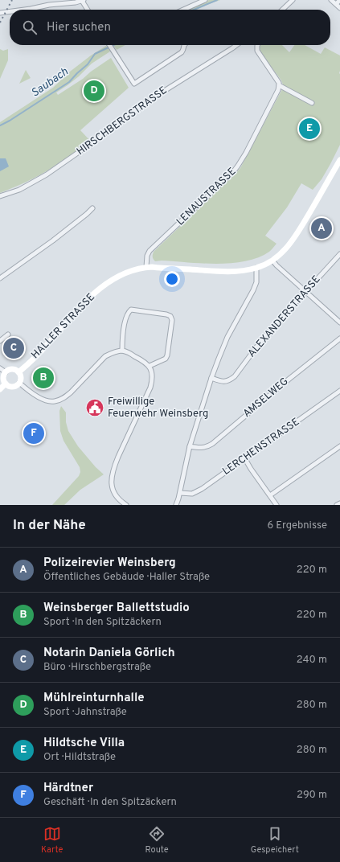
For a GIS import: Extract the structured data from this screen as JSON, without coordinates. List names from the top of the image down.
{
  "streets": {
    "street": [
      "HIRSCHBERGSTRASSE",
      "LENAUSTRASSE",
      "ALEXANDERSTRASSE",
      "HALLER STRASSE",
      "AMSELWEG",
      "LERCHENSTRASSE"
    ]
  },
  "crossings": [
    ["LENAUSTRASSE", "HALLER STRASSE"]
  ],
  "water": ["Saubach"],
  "places": {
    "public building": ["Freiwillige Feuerwehr Weinsberg"]
  },
  "page": {
    "search": "Hier suchen",
    "pins": [
      "D",
      "E",
      "A",
      "C",
      "B",
      "F"
    ],
    "heading": ["In der Nähe", "6 Ergebnisse"],
    "list": [
      {
        "mark": "A",
        "name": "Polizeirevier Weinsberg",
        "note": "Öffentliches Gebäude · Haller Straße",
        "value": "220 m"
      },
      {
        "mark": "B",
        "name": "Weinsberger Ballettstudio",
        "note": "Sport · In den Spitzäckern",
        "value": "220 m"
      },
      {
        "mark": "C",
        "name": "Notarin Daniela Görlich",
        "note": "Büro · Hirschbergstraße",
        "value": "240 m"
      },
      {
        "mark": "D",
        "name": "Mühlreinturnhalle",
        "note": "Sport · Jahnstraße",
        "value": "280 m"
      },
      {
        "mark": "E",
        "name": "Hildtsche Villa",
        "note": "Ort · Hildtstraße",
        "value": "280 m"
      },
      {
        "mark": "F",
        "name": "Härdtner",
        "note": "Geschäft · In den Spitzäckern",
        "value": "290 m"
      }
    ],
    "nav": ["Karte", "Route", "Gespeichert"]
  }
}
